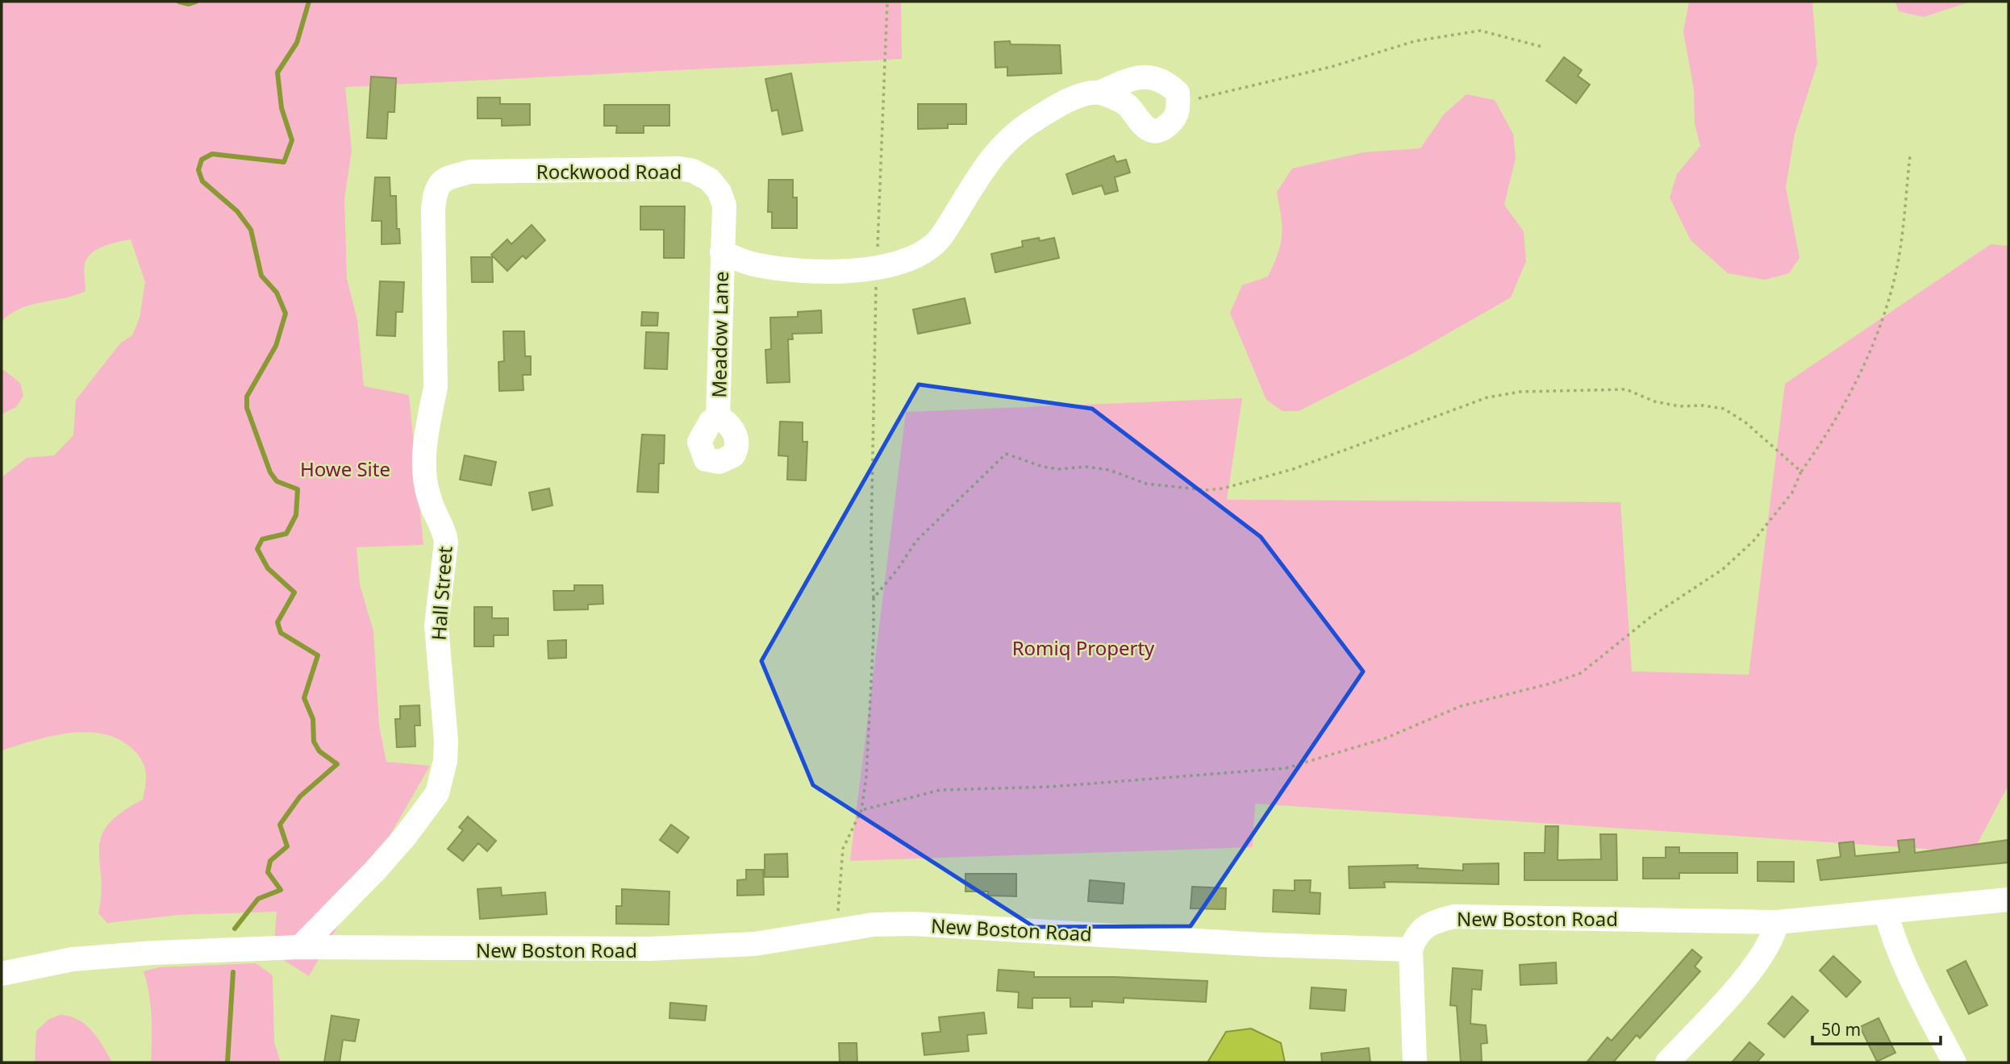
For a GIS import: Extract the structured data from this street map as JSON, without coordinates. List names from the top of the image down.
{
  "streets": {
    "street": [
      "Rockwood Road",
      "Meadow Lane",
      "Hall Street",
      "New Boston Road"
    ]
  },
  "crossings": [
    ["Rockwood Road", "Meadow Lane"],
    ["Rockwood Road", "Hall Street"],
    ["Hall Street", "New Boston Road"]
  ],
  "parks": ["Howe Site", "Romiq Property"],
  "scale_bar": "50 m"
}
